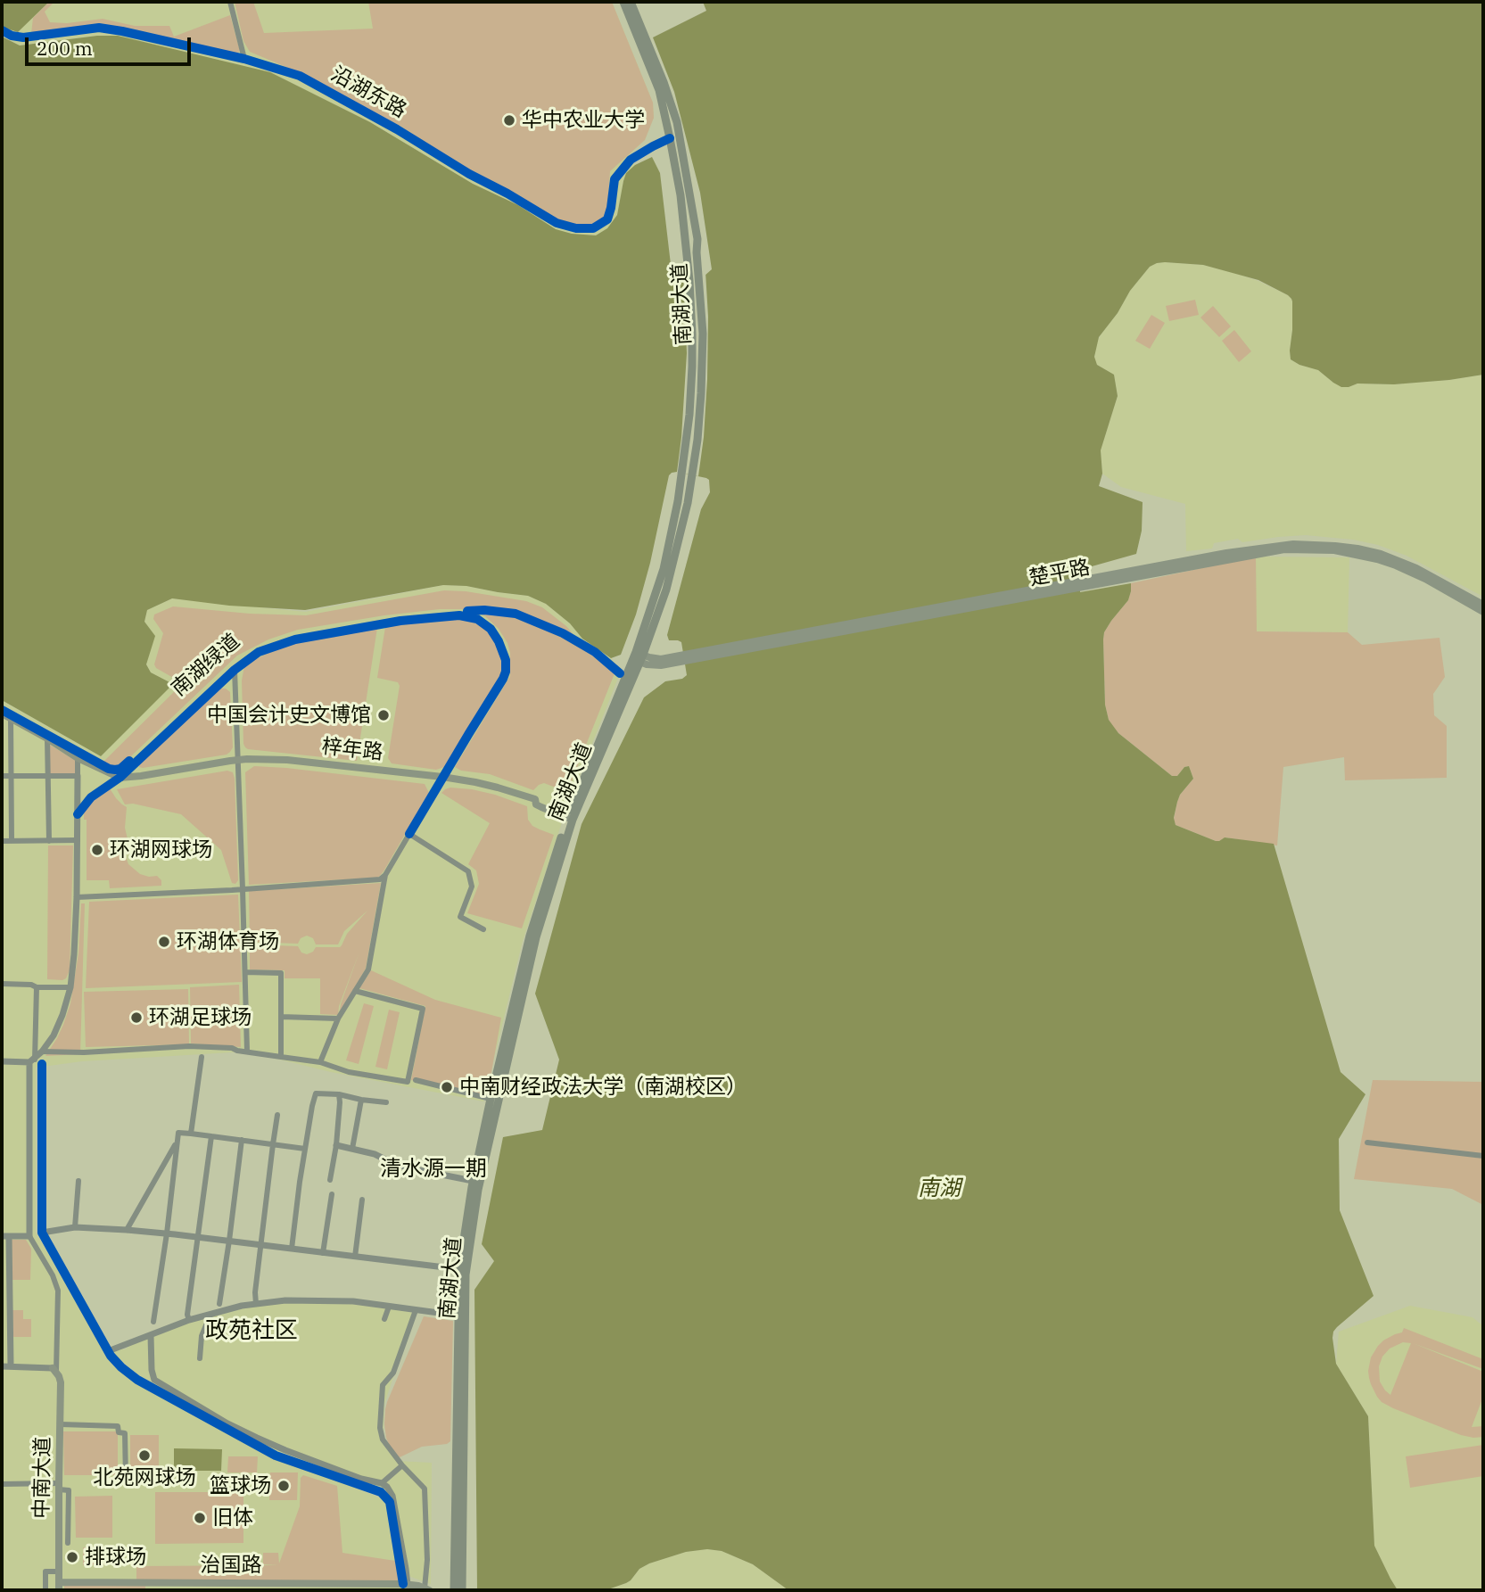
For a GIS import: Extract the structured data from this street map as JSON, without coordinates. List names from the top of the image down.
{
  "streets": {
    "main road": [
      "南湖大道",
      "楚平路",
      "梓年路",
      "中南大道",
      "治国路"
    ],
    "street": ["沿湖东路"],
    "cycle path": ["南湖绿道"]
  },
  "crossings": [
    ["沿湖东路", "南湖大道"],
    ["南湖大道", "楚平路"],
    ["南湖大道", "梓年路"],
    ["中南大道", "治国路"]
  ],
  "districts": ["清水源一期", "政苑社区"],
  "water": ["南湖"],
  "places": [
    "华中农业大学",
    "中国会计史文博馆",
    "环湖网球场",
    "环湖体育场",
    "环湖足球场",
    "中南财经政法大学（南湖校区）",
    "北苑网球场",
    "篮球场",
    "旧体",
    "排球场"
  ],
  "scale_bar": "200 m"
}
